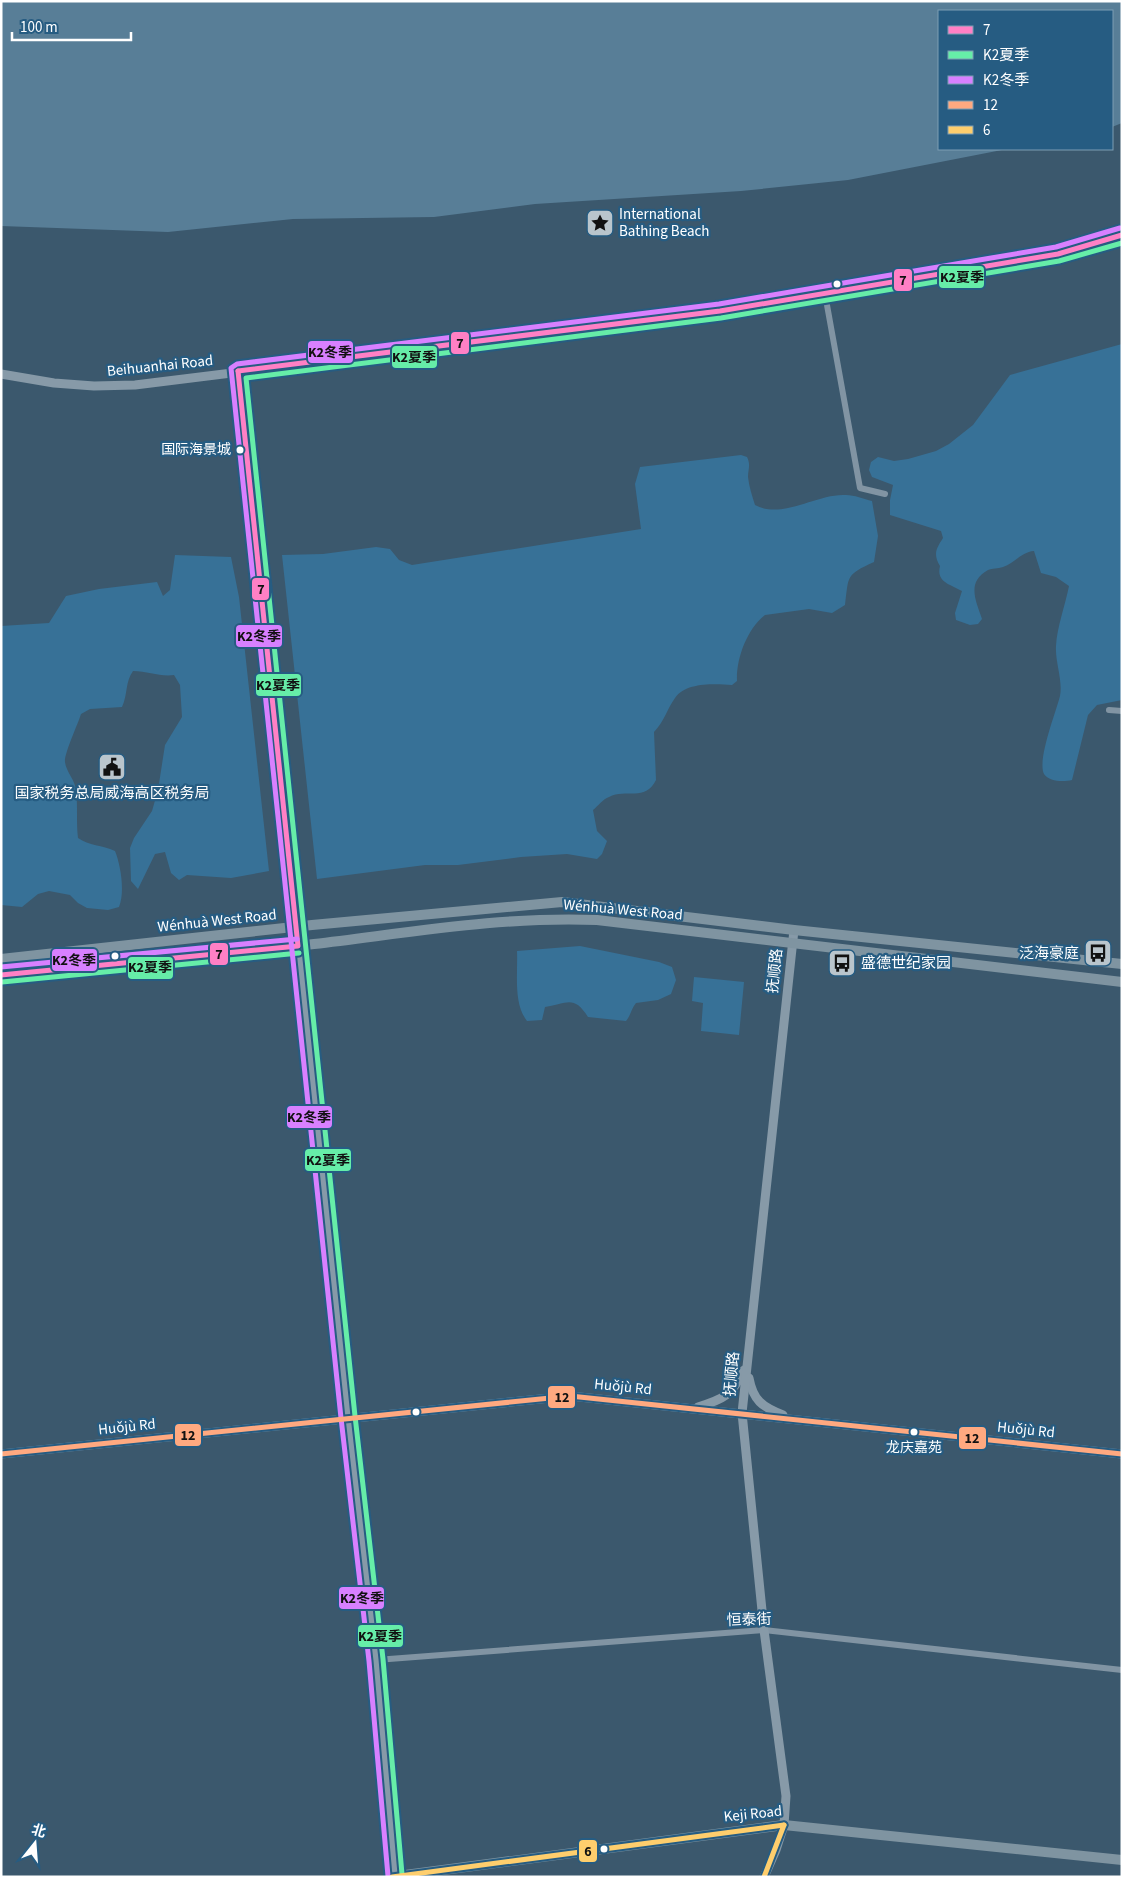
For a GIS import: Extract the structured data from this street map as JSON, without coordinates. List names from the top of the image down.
{
  "streets": {
    "main road": [
      "Beihuanhai Road",
      "Wénhuà West Road",
      "抚顺路",
      "Huǒjù Rd",
      "Keji Road"
    ],
    "street": ["恒泰街"]
  },
  "crossings": [
    ["Wénhuà West Road", "抚顺路"],
    ["抚顺路", "Huǒjù Rd"],
    ["抚顺路", "恒泰街"],
    ["抚顺路", "Keji Road"]
  ],
  "places": {
    "place": ["International Bathing Beach"],
    "other": ["国际海景城", "龙庆嘉苑"],
    "public building": ["国家税务总局威海高区税务局"],
    "bus stop": ["泛海豪庭", "盛德世纪家园"]
  },
  "lines": [
    "transit line K2冬季",
    "transit line 7",
    "transit line K2夏季",
    "transit line 12",
    "transit line 6"
  ],
  "legend": [
    "7",
    "K2夏季",
    "K2冬季",
    "12",
    "6"
  ],
  "scale_bar": "100 m",
  "north": "top"
}
